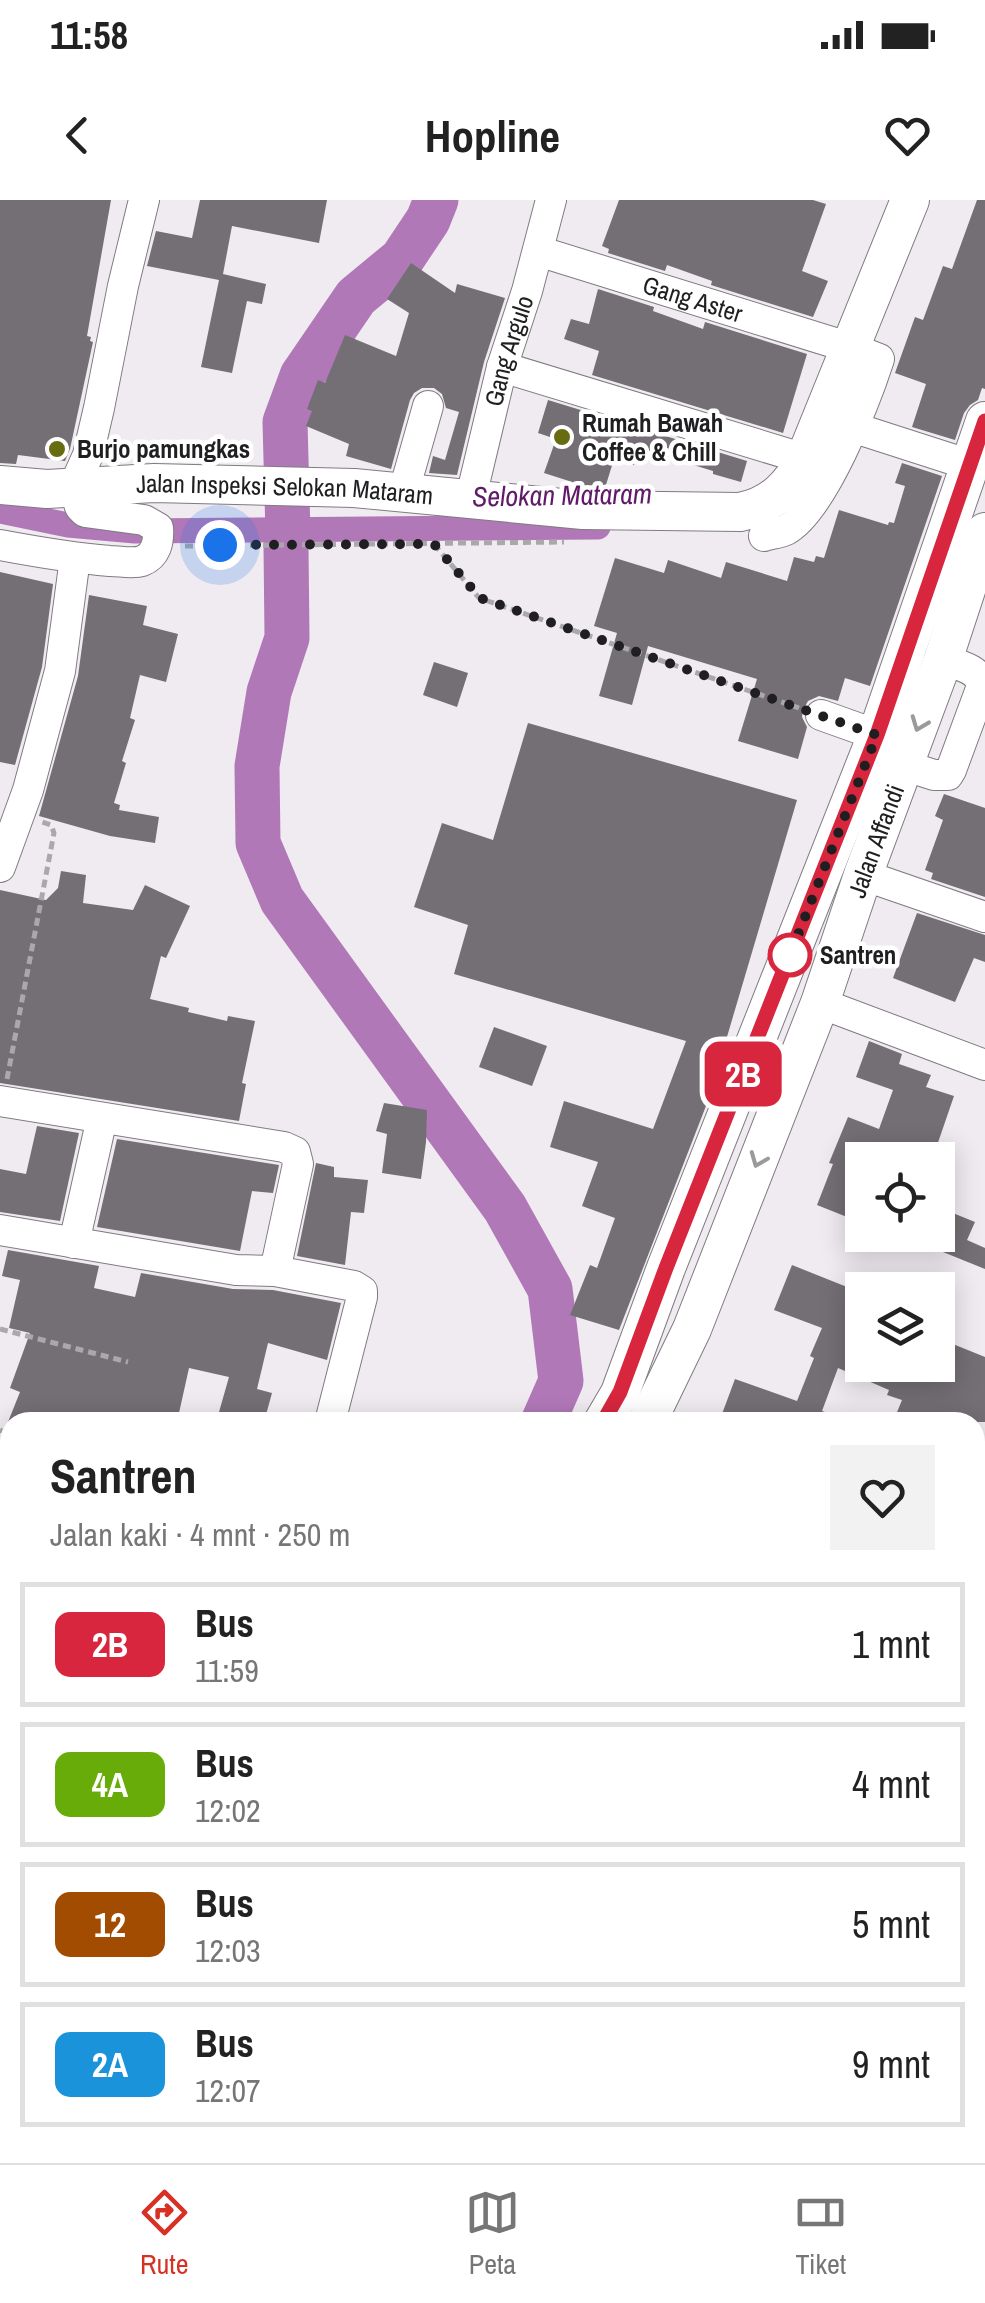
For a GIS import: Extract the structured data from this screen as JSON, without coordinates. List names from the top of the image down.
{
  "streets": {
    "main road": ["Jalan Inspeksi Selokan Mataram", "Jalan Affandi"],
    "street": ["Gang Aster", "Gang Argulo"]
  },
  "crossings": [
    ["Gang Aster", "Gang Argulo"],
    ["Gang Aster", "Jalan Inspeksi Selokan Mataram"],
    ["Gang Argulo", "Jalan Inspeksi Selokan Mataram"]
  ],
  "water": ["Selokan Mataram"],
  "places": ["Rumah Bawah Coffee & Chill", "Burjo pamungkas", "Santren"],
  "lines": ["bus line 2B"],
  "page": {
    "status": "11:58",
    "header": "Hopline",
    "on_map": "2B",
    "heading": ["Santren", "Jalan kaki · 4 mnt · 250 m"],
    "list": [
      {
        "mark": "2B",
        "name": "Bus",
        "note": "11:59",
        "value": "1 mnt"
      },
      {
        "mark": "4A",
        "name": "Bus",
        "note": "12:02",
        "value": "4 mnt"
      },
      {
        "mark": "12",
        "name": "Bus",
        "note": "12:03",
        "value": "5 mnt"
      },
      {
        "mark": "2A",
        "name": "Bus",
        "note": "12:07",
        "value": "9 mnt"
      }
    ],
    "tabs": ["Rute", "Peta", "Tiket"]
  }
}
